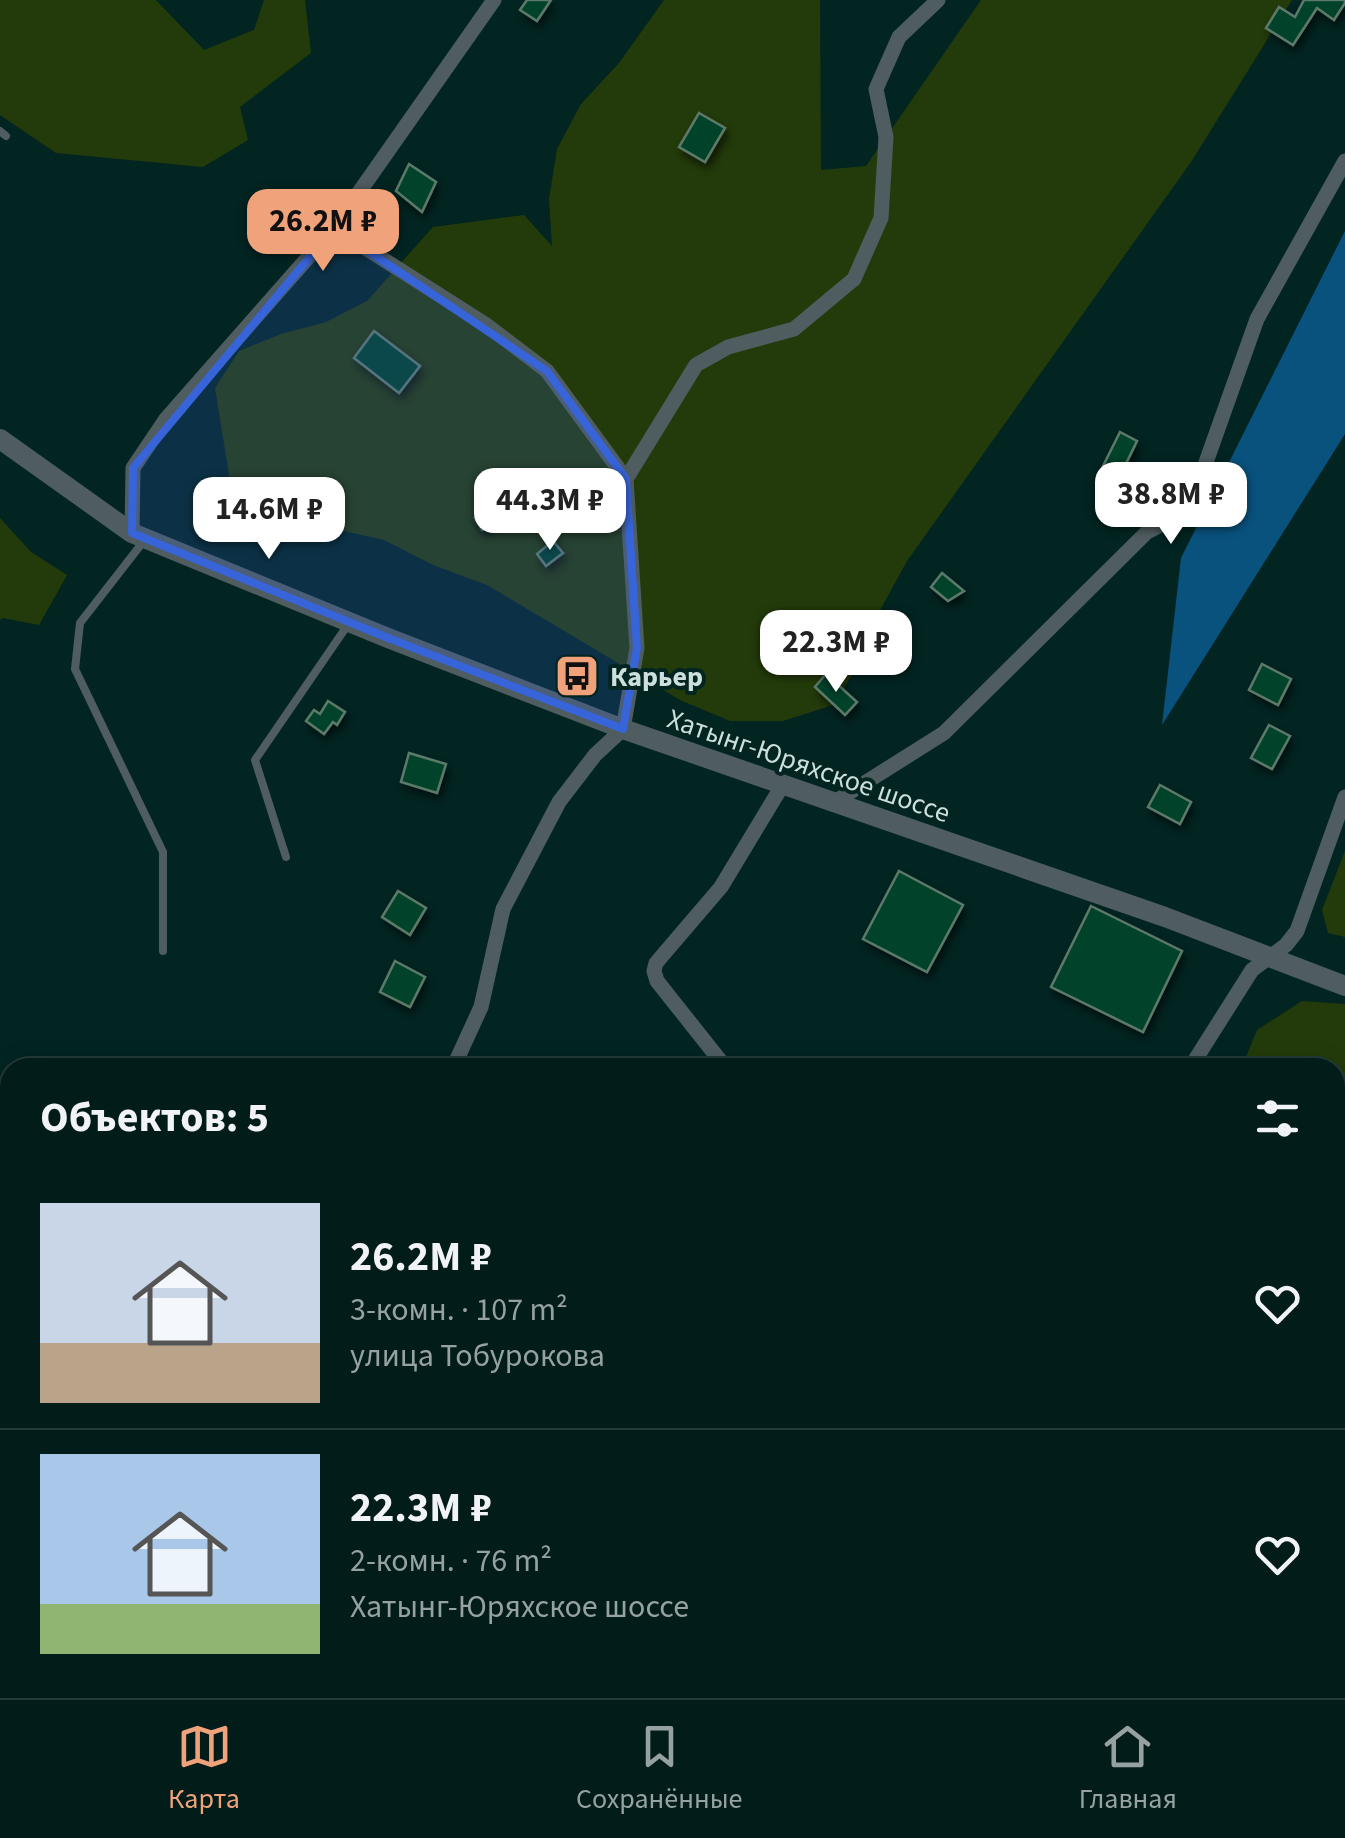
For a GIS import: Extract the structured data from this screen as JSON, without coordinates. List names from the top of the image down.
{
  "streets": {
    "street": ["Хатынг-Юряхское шоссе"]
  },
  "places": {
    "bus stop": ["Карьер"]
  },
  "page": {
    "price": [
      "26.2M ₽",
      "38.8M ₽",
      "44.3M ₽",
      "14.6M ₽",
      "22.3M ₽"
    ],
    "heading": "Объектов: 5",
    "list": [
      {
        "name": "26.2M ₽",
        "note": "3-комн. · 107 m² · улица Тобурокова"
      },
      {
        "name": "22.3M ₽",
        "note": "2-комн. · 76 m² · Хатынг-Юряхское шоссе"
      }
    ],
    "tabs": ["Карта", "Сохранённые", "Главная"]
  }
}
